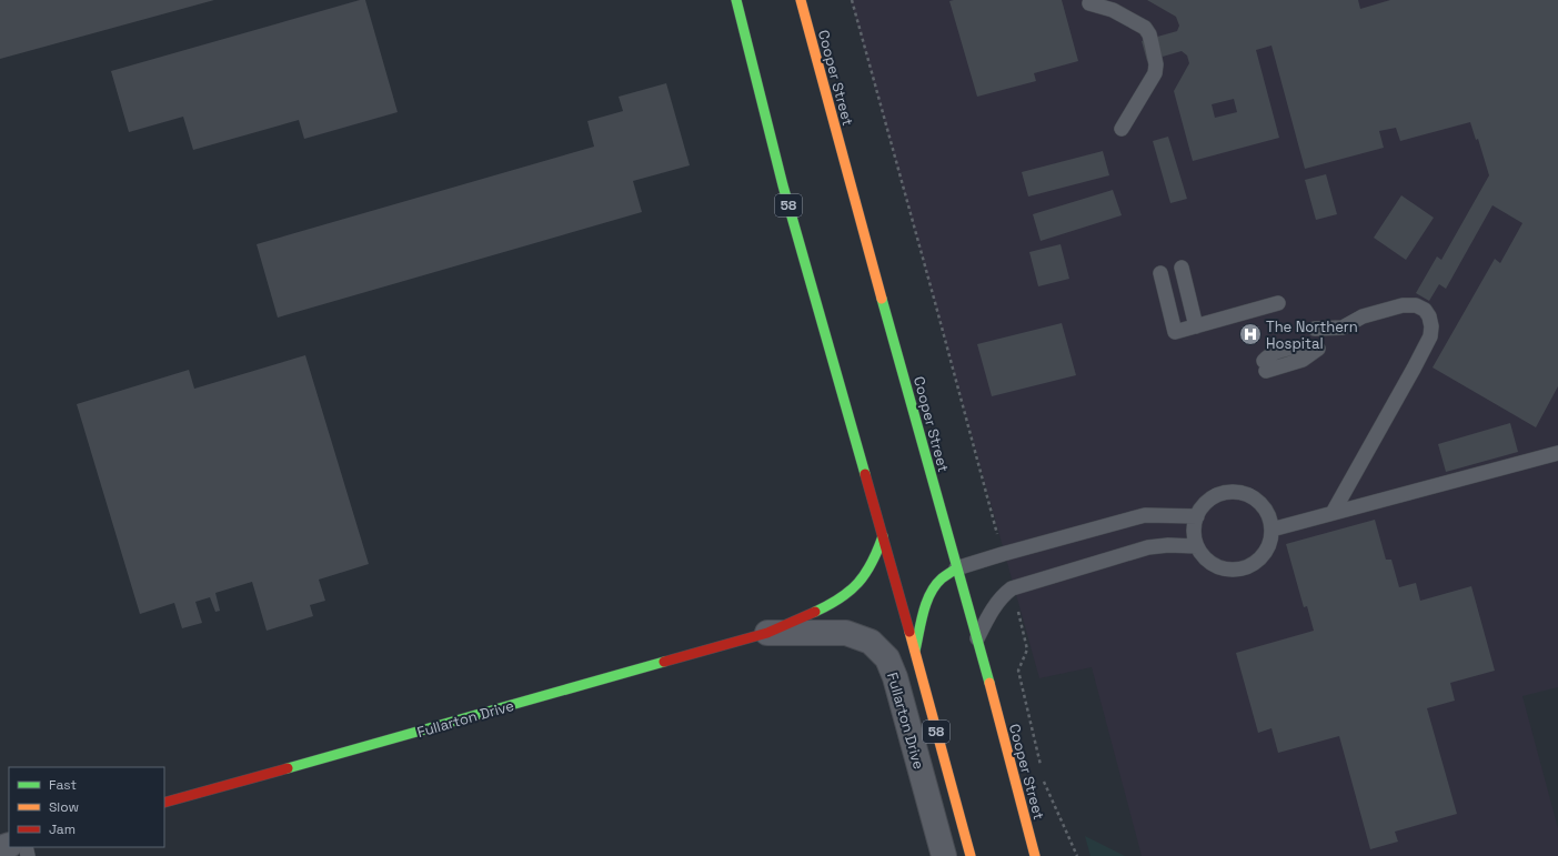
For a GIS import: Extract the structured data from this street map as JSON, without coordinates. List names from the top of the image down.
{
  "streets": {
    "main road": ["Cooper Street", "58", "Fullarton Drive"]
  },
  "crossings": [
    ["58", "Fullarton Drive"]
  ],
  "places": {
    "hospital": ["The Northern Hospital"]
  },
  "legend": ["Fast", "Slow", "Jam"]
}
